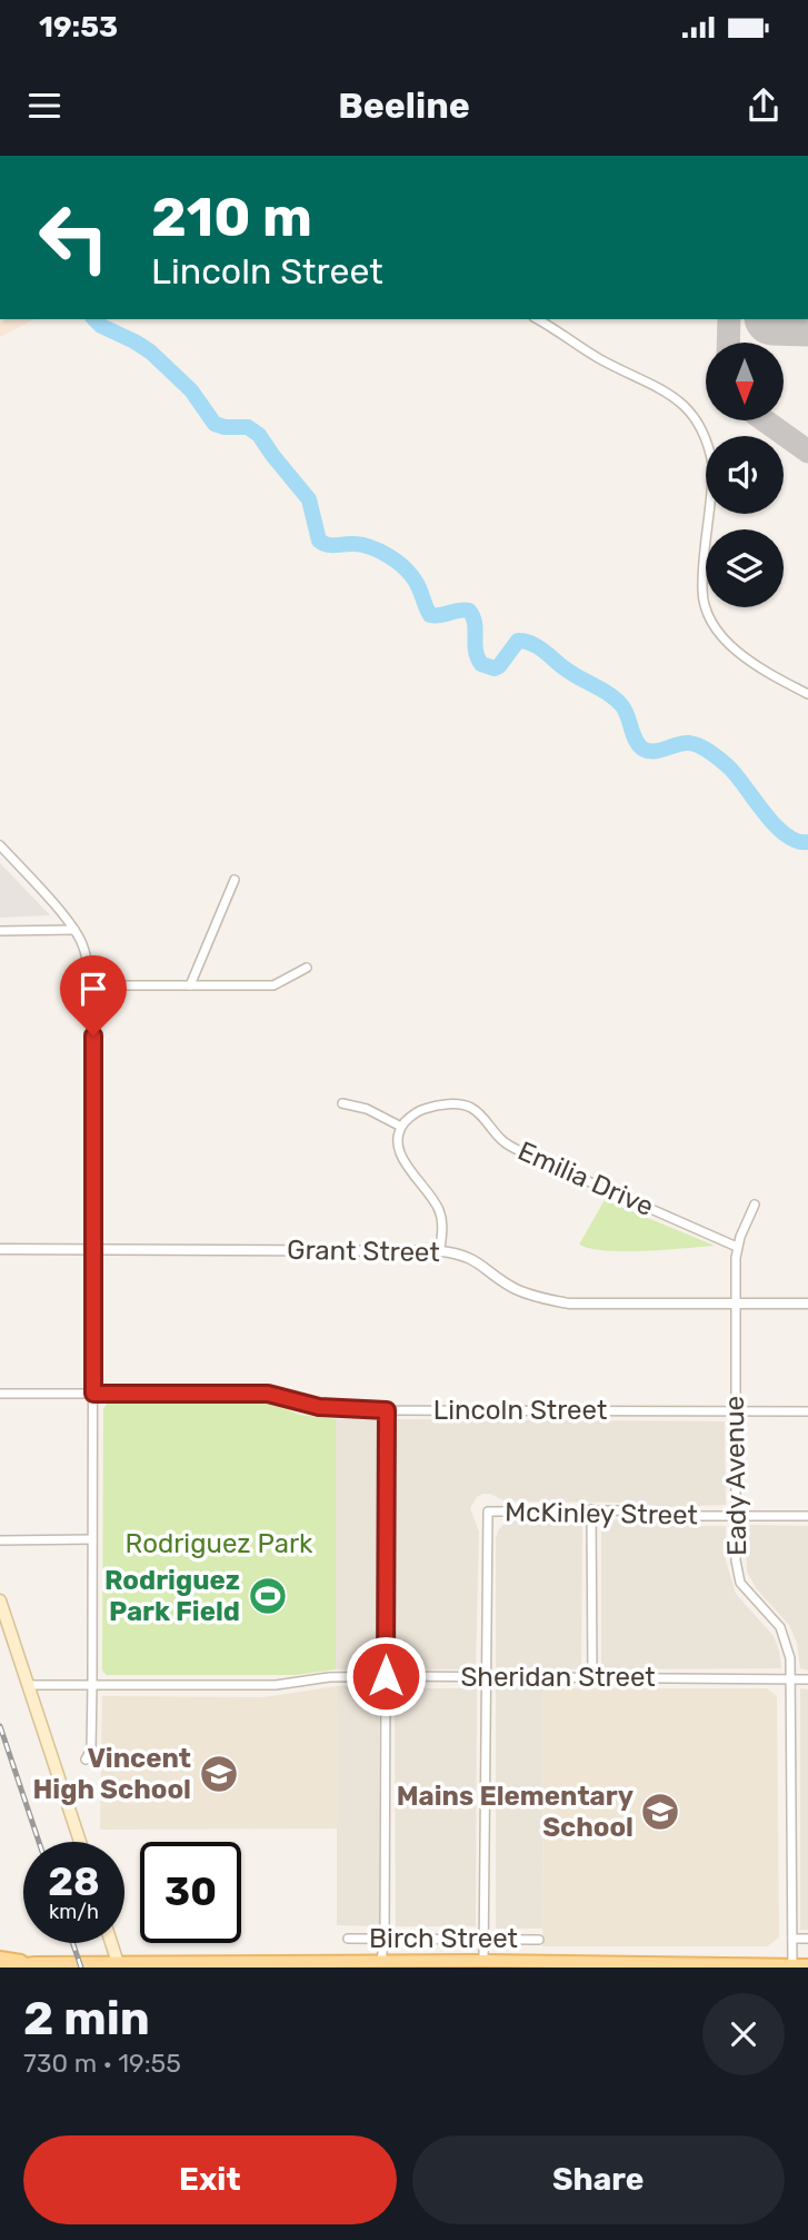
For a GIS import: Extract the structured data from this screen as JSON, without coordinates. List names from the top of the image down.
{
  "streets": {
    "street": [
      "Emilia Drive",
      "Grant Street",
      "Lincoln Street",
      "Eady Avenue",
      "McKinley Street",
      "Sheridan Street",
      "Birch Street"
    ]
  },
  "crossings": [
    ["Emilia Drive", "Eady Avenue"],
    ["Grant Street", "Eady Avenue"],
    ["Lincoln Street", "Eady Avenue"],
    ["Eady Avenue", "McKinley Street"],
    ["Eady Avenue", "Sheridan Street"],
    ["McKinley Street", "Sheridan Street"]
  ],
  "parks": ["Rodriguez Park"],
  "places": {
    "sports": ["Rodriguez Park Field"],
    "school or university": ["Vincent High School", "Mains Elementary School"]
  },
  "north": "bottom",
  "page": {
    "status": "19:53",
    "header": "Beeline",
    "turn": ["210 m", "Lincoln Street"],
    "speed": "28 km/h",
    "limit": "30",
    "heading": ["2 min", "730 m · 19:55"],
    "buttons": ["Exit", "Share"]
  }
}
